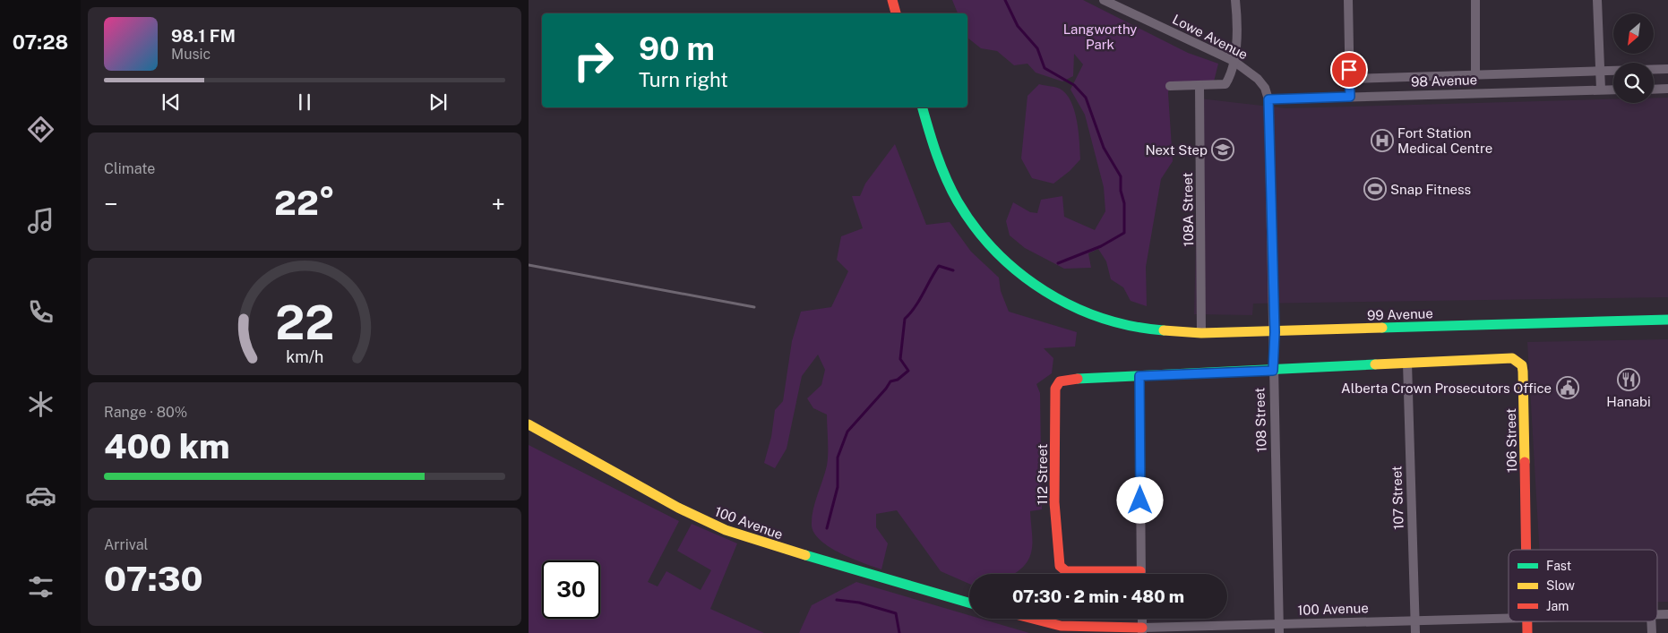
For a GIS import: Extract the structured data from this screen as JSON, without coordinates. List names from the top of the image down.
{
  "streets": {
    "street": [
      "Lowe Avenue",
      "98 Avenue",
      "108A Street",
      "99 Avenue",
      "108 Street",
      "106 Street",
      "112 Street",
      "107 Street",
      "100 Avenue"
    ]
  },
  "crossings": [
    ["Lowe Avenue", "98 Avenue"],
    ["Lowe Avenue", "108 Street"],
    ["98 Avenue", "108 Street"],
    ["108A Street", "99 Avenue"],
    ["99 Avenue", "108 Street"],
    ["108 Street", "100 Avenue"],
    ["106 Street", "107 Street"],
    ["107 Street", "100 Avenue"]
  ],
  "parks": ["Langworthy Park"],
  "places": {
    "hospital": ["Fort Station Medical Centre"],
    "school or university": ["Next Step"],
    "sports": ["Snap Fitness"],
    "restaurant": ["Hanabi"],
    "public building": ["Alberta Crown Prosecutors Office"]
  },
  "legend": ["Fast", "Slow", "Jam"],
  "north": "bottom left",
  "page": {
    "tabs": "07:28",
    "turn": ["90 m", "Turn right"],
    "song": ["98.1 FM", "Music"],
    "tile": [
      "Climate",
      ["Range · 80%", "400 km"],
      ["Arrival", "07:30"]
    ],
    "heat": ["−", "22°", "+"],
    "limit": "30",
    "trip": "07:30 · 2 min · 480 m",
    "gauge": ["22", "km/h"]
  }
}
